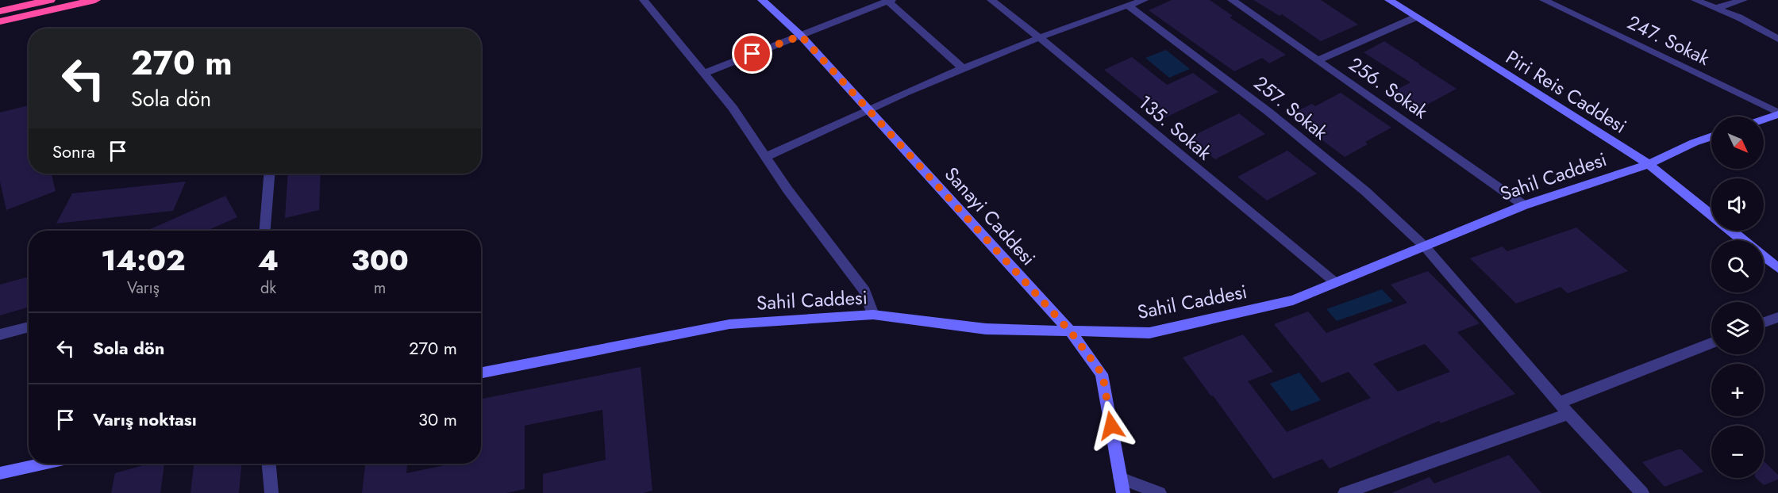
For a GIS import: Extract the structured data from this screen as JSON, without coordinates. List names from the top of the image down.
{
  "streets": {
    "street": [
      "247. Sokak",
      "256. Sokak",
      "Piri Reis Caddesi",
      "257. Sokak",
      "135. Sokak",
      "Sahil Caddesi",
      "Sanayi Caddesi"
    ]
  },
  "crossings": [
    ["256. Sokak", "Sahil Caddesi"],
    ["Piri Reis Caddesi", "Sahil Caddesi"],
    ["257. Sokak", "Sahil Caddesi"],
    ["135. Sokak", "Sahil Caddesi"],
    ["Sahil Caddesi", "Sanayi Caddesi"]
  ],
  "north": "bottom right",
  "page": {
    "turn": ["270 m", "Sola dön"],
    "map_buttons": ["+", "−"],
    "then": "Sonra",
    "eta": [
      "14:02",
      "Varış",
      "4",
      "dk",
      "300",
      "m"
    ],
    "list": [
      {
        "name": "Sola dön",
        "value": "270 m"
      },
      {
        "name": "Varış noktası",
        "value": "30 m"
      }
    ]
  }
}
